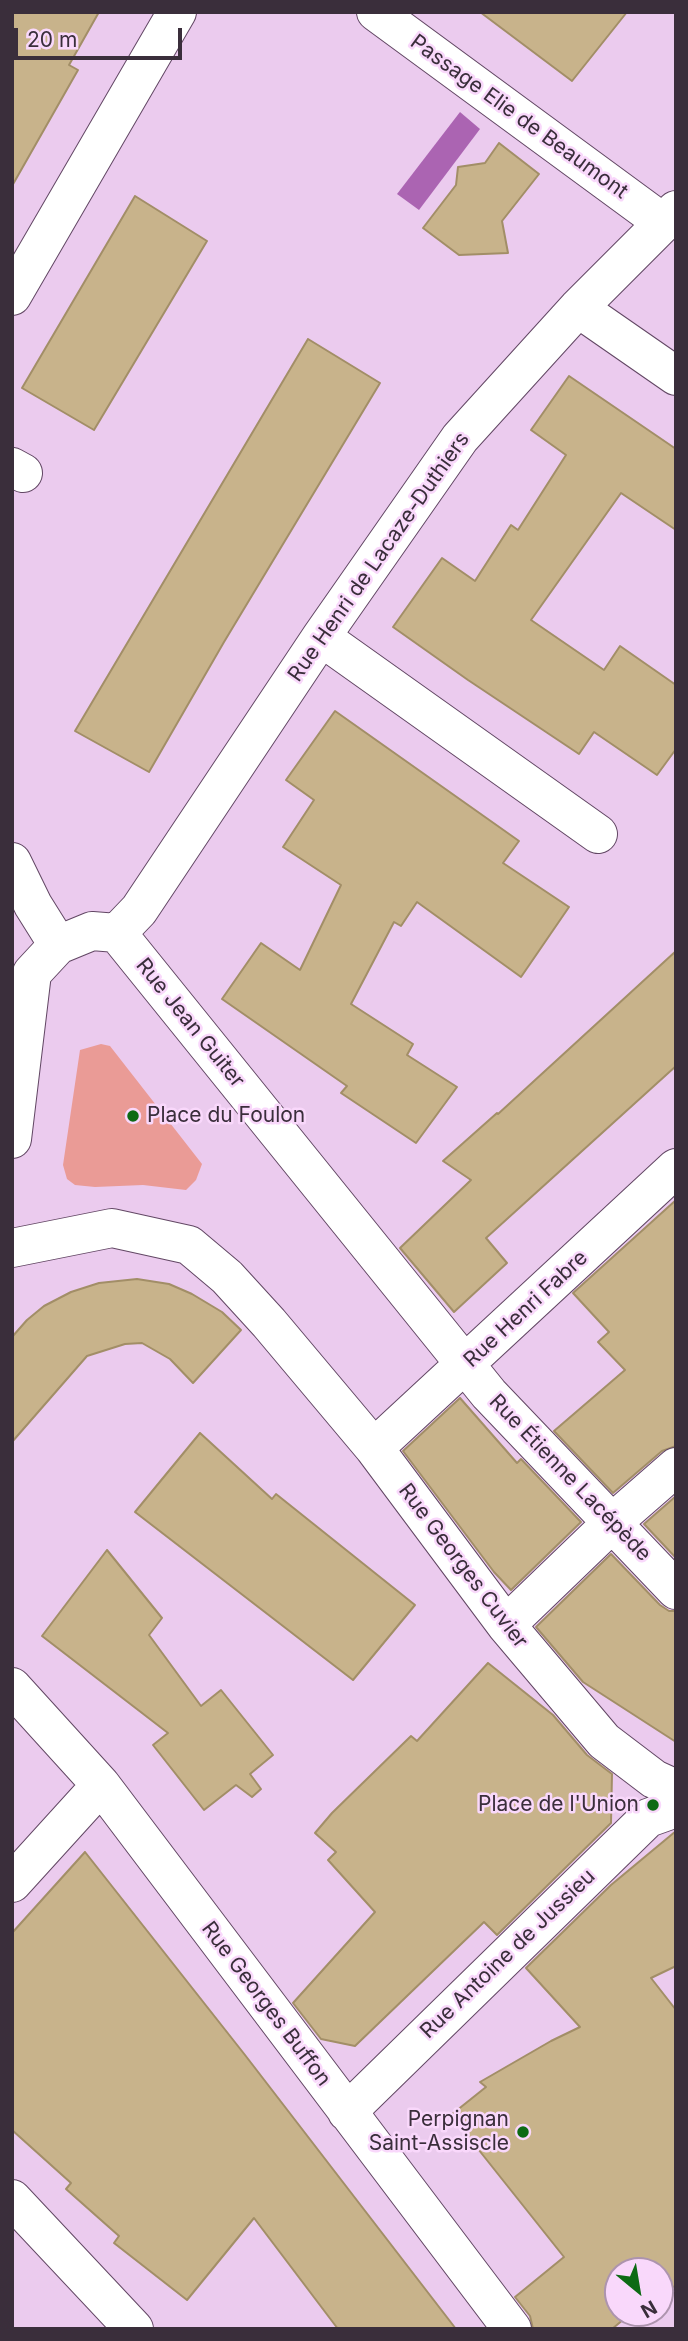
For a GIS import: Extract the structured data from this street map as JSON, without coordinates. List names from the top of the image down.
{
  "streets": {
    "street": [
      "Passage Elie de Beaumont",
      "Rue Henri de Lacaze-Duthiers",
      "Rue Jean Guiter",
      "Rue Henri Fabre",
      "Rue Étienne Lacépède",
      "Rue Georges Cuvier",
      "Rue Antoine de Jussieu",
      "Rue Georges Buffon"
    ]
  },
  "crossings": [
    ["Passage Elie de Beaumont", "Rue Henri de Lacaze-Duthiers"],
    ["Rue Henri de Lacaze-Duthiers", "Rue Jean Guiter"],
    ["Rue Jean Guiter", "Rue Henri Fabre"],
    ["Rue Jean Guiter", "Rue Étienne Lacépède"],
    ["Rue Henri Fabre", "Rue Étienne Lacépède"],
    ["Rue Henri Fabre", "Rue Georges Cuvier"],
    ["Rue Antoine de Jussieu", "Rue Georges Buffon"]
  ],
  "places": ["Place du Foulon", "Place de l'Union", "Perpignan Saint-Assiscle"],
  "scale_bar": "20 m",
  "north": "bottom right"
}
